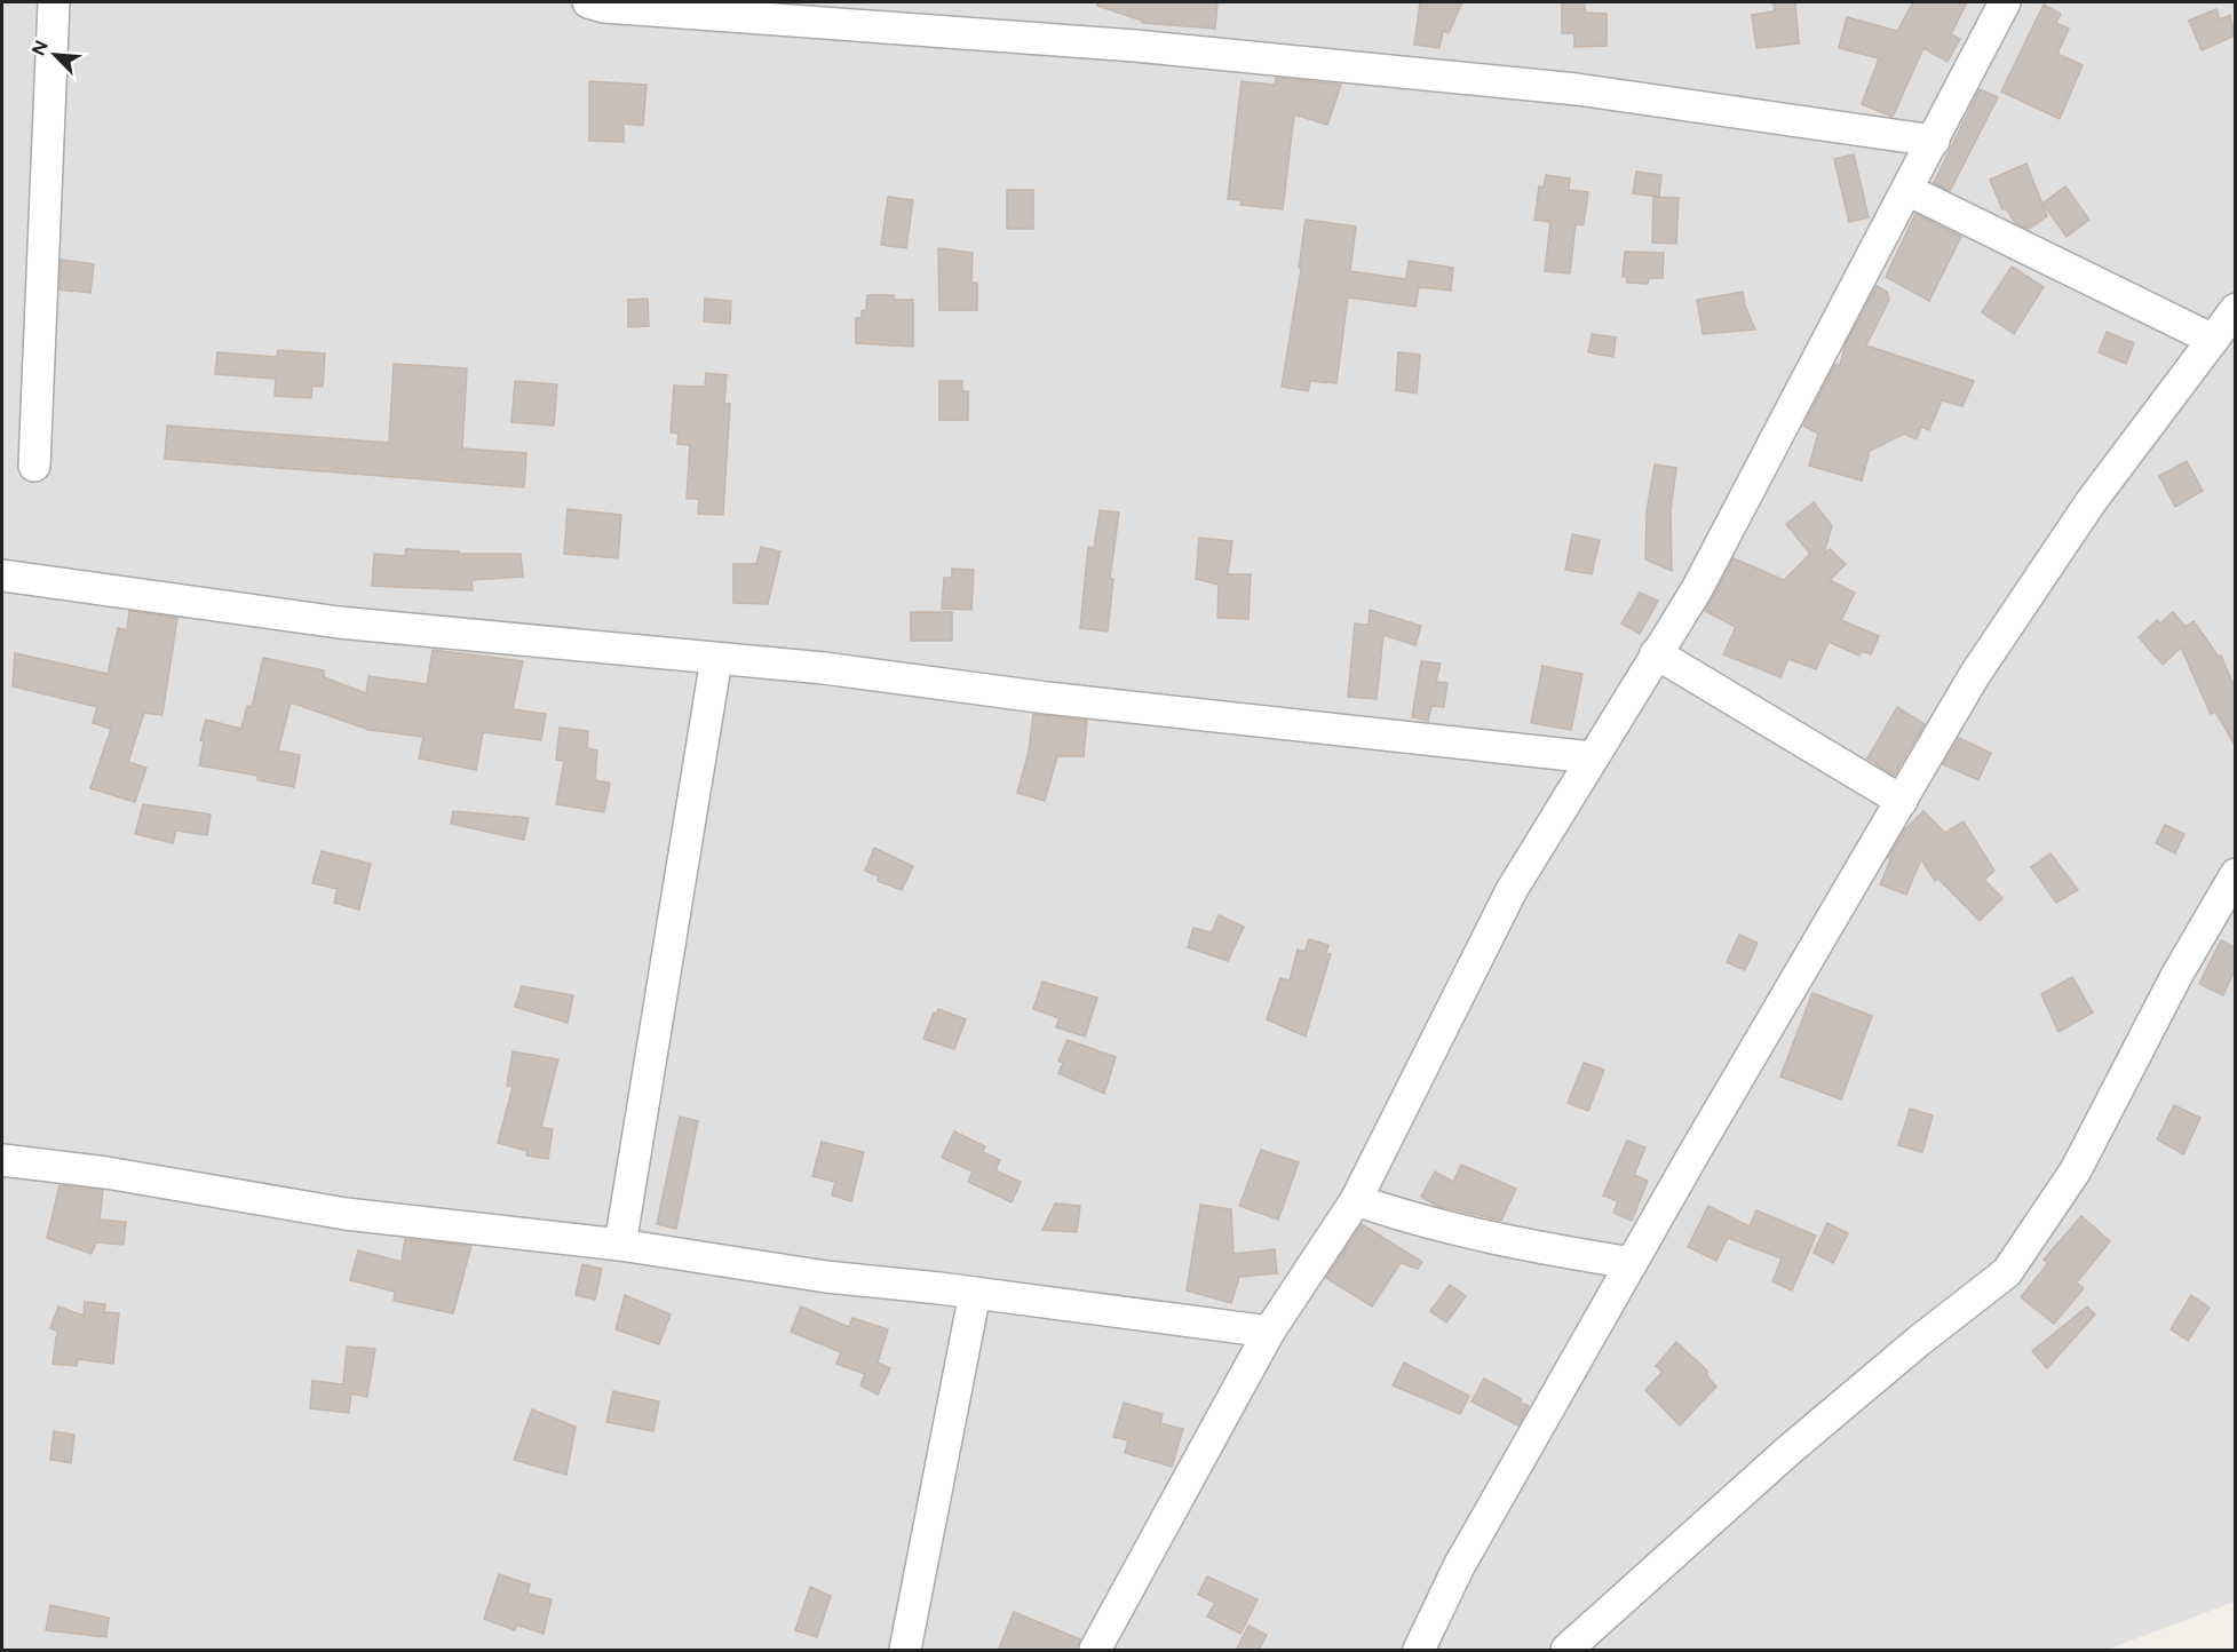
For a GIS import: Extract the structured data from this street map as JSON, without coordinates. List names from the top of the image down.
{
  "north": "top left"
}
